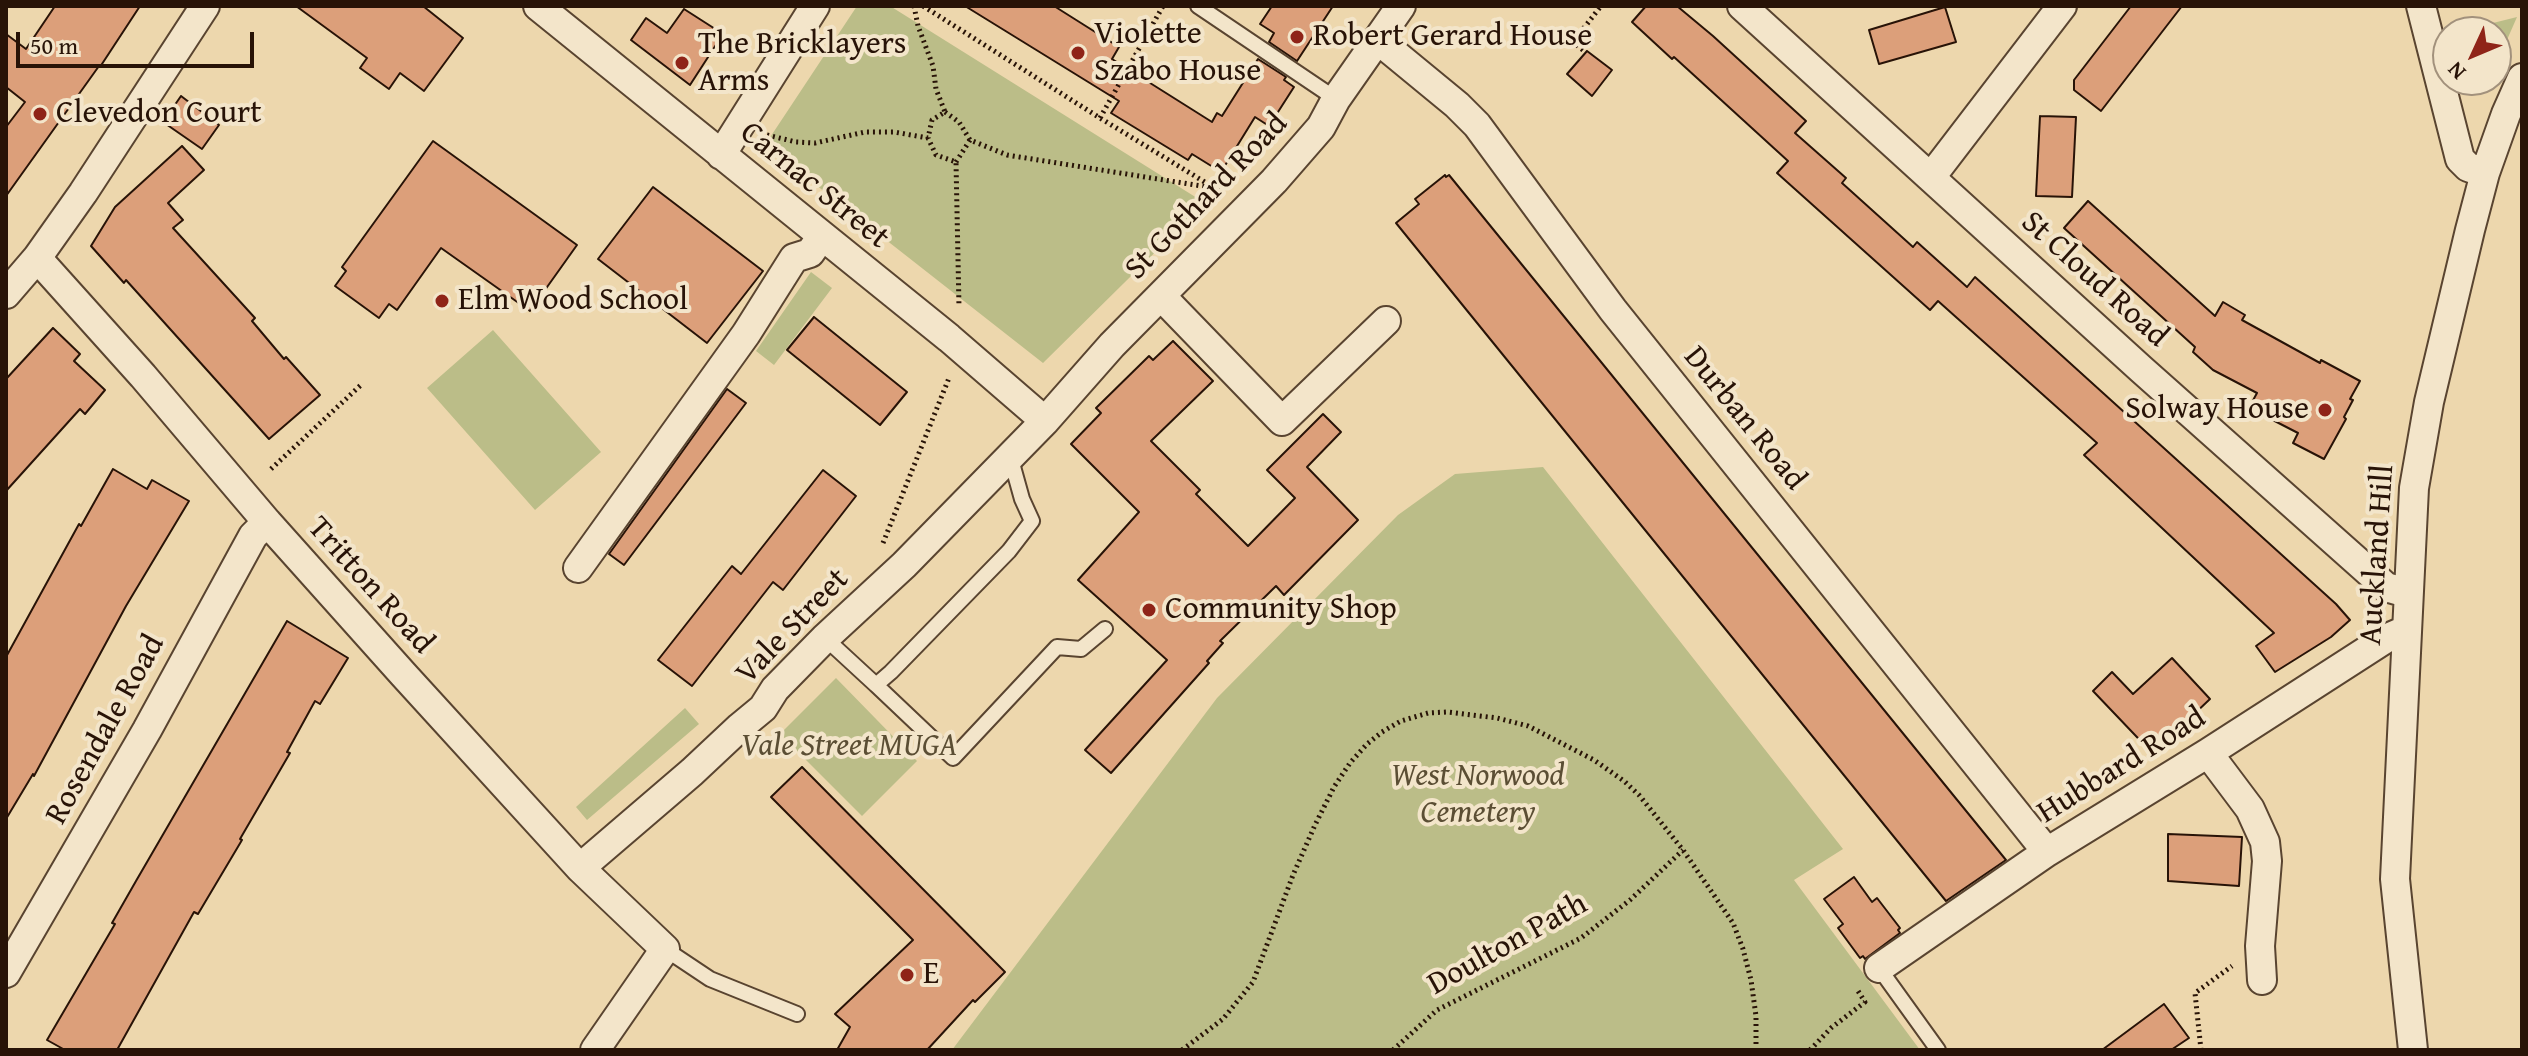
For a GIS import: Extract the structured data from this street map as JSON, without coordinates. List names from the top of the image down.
{
  "streets": {
    "street": [
      "Carnac Street",
      "St Gothard Road",
      "St Cloud Road",
      "Durban Road",
      "Auckland Hill",
      "Tritton Road",
      "Vale Street",
      "Rosendale Road",
      "Hubbard Road"
    ],
    "path": ["Doulton Path"]
  },
  "crossings": [
    ["Carnac Street", "St Gothard Road"],
    ["Carnac Street", "Vale Street"],
    ["St Gothard Road", "Durban Road"],
    ["St Gothard Road", "Vale Street"],
    ["St Cloud Road", "Auckland Hill"],
    ["Durban Road", "Hubbard Road"],
    ["Auckland Hill", "Hubbard Road"],
    ["Tritton Road", "Vale Street"],
    ["Tritton Road", "Rosendale Road"]
  ],
  "parks": ["Vale Street MUGA", "West Norwood Cemetery"],
  "places": [
    "Robert Gerard House",
    "Violette Szabo House",
    "The Bricklayers Arms",
    "Clevedon Court",
    "Elm Wood School",
    "Solway House",
    "Community Shop",
    "E"
  ],
  "scale_bar": "50 m",
  "north": "bottom left"
}
